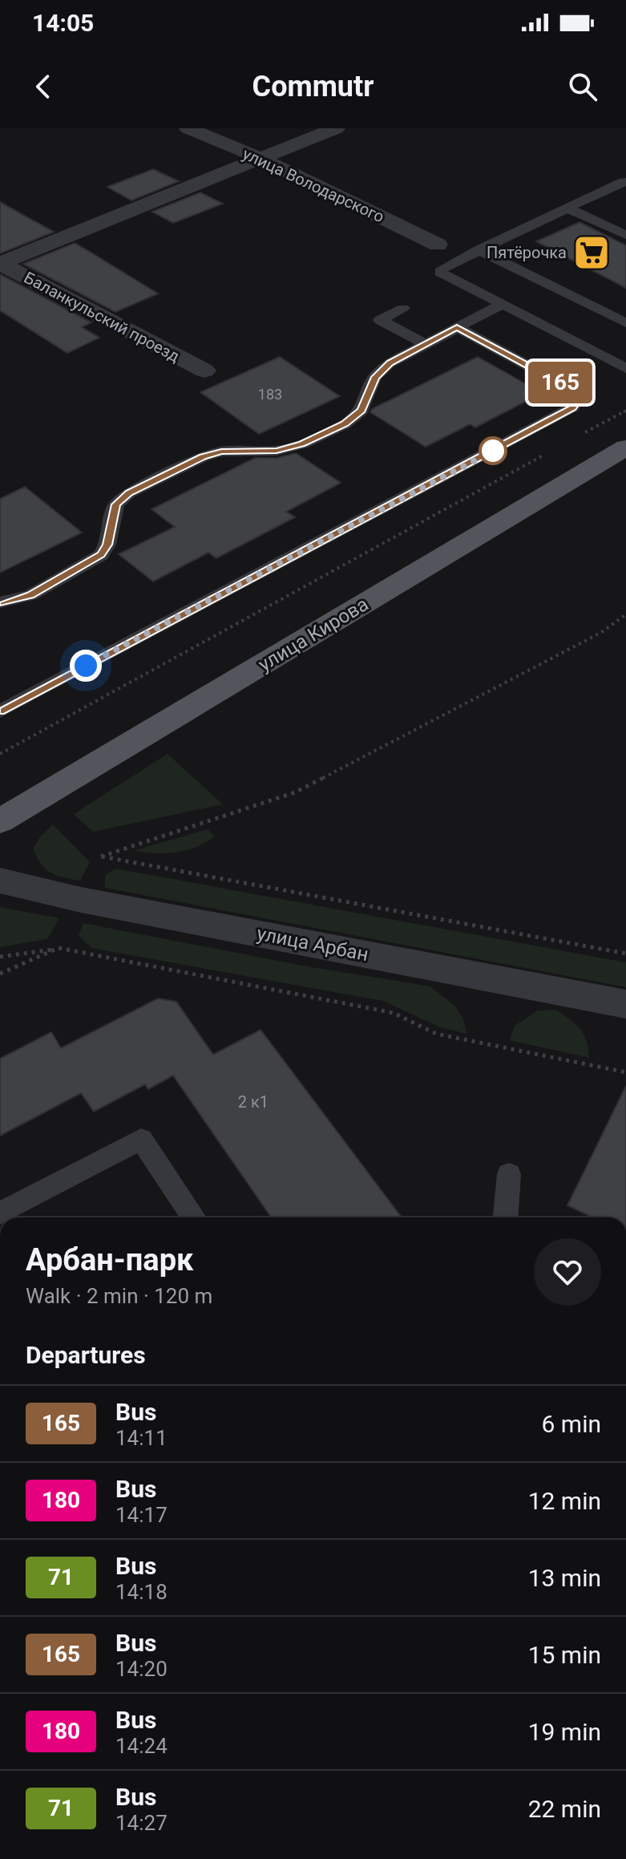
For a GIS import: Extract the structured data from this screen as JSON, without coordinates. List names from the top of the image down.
{
  "streets": {
    "main road": ["улица Кирова"],
    "street": ["улица Володарского", "Баланкульский проезд", "улица Арбан"]
  },
  "places": {
    "supermarket": ["Пятёрочка"]
  },
  "lines": ["bus line 165"],
  "house_numbers": ["183", "2 к1"],
  "page": {
    "status": "14:05",
    "header": "Commutr",
    "on_map": "165",
    "heading": [
      ["Арбан-парк", "Walk · 2 min · 120 m"],
      "Departures"
    ],
    "list": [
      {
        "mark": "165",
        "name": "Bus",
        "note": "14:11",
        "value": "6 min"
      },
      {
        "mark": "180",
        "name": "Bus",
        "note": "14:17",
        "value": "12 min"
      },
      {
        "mark": "71",
        "name": "Bus",
        "note": "14:18",
        "value": "13 min"
      },
      {
        "mark": "165",
        "name": "Bus",
        "note": "14:20",
        "value": "15 min"
      },
      {
        "mark": "180",
        "name": "Bus",
        "note": "14:24",
        "value": "19 min"
      },
      {
        "mark": "71",
        "name": "Bus",
        "note": "14:27",
        "value": "22 min"
      }
    ]
  }
}
